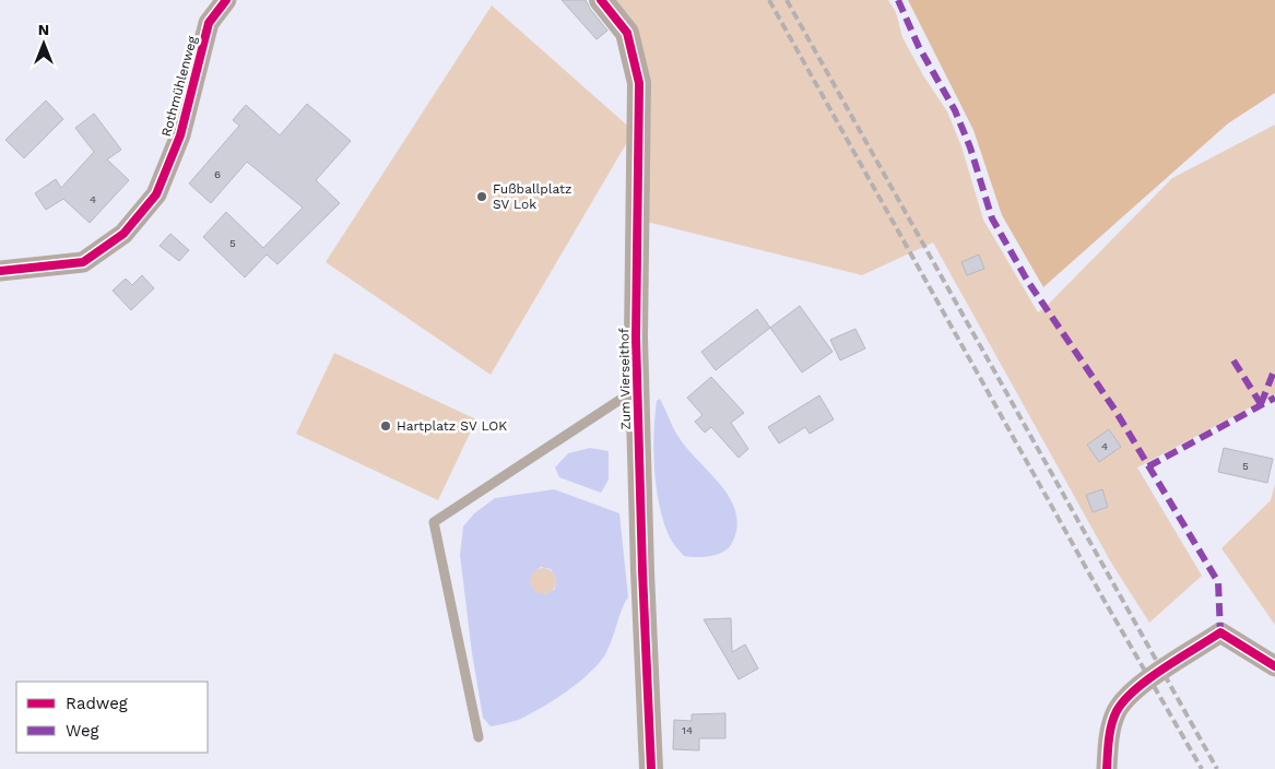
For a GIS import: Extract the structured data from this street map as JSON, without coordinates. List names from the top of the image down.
{
  "streets": {
    "street": ["Rothmühlenweg", "Zum Vierseithof"]
  },
  "places": ["Fußballplatz SV Lok", "Hartplatz SV LOK"],
  "house_numbers": [
    "6",
    "4",
    "5",
    "4",
    "5",
    "14"
  ],
  "legend": ["Radweg", "Weg"],
  "north": "top"
}
